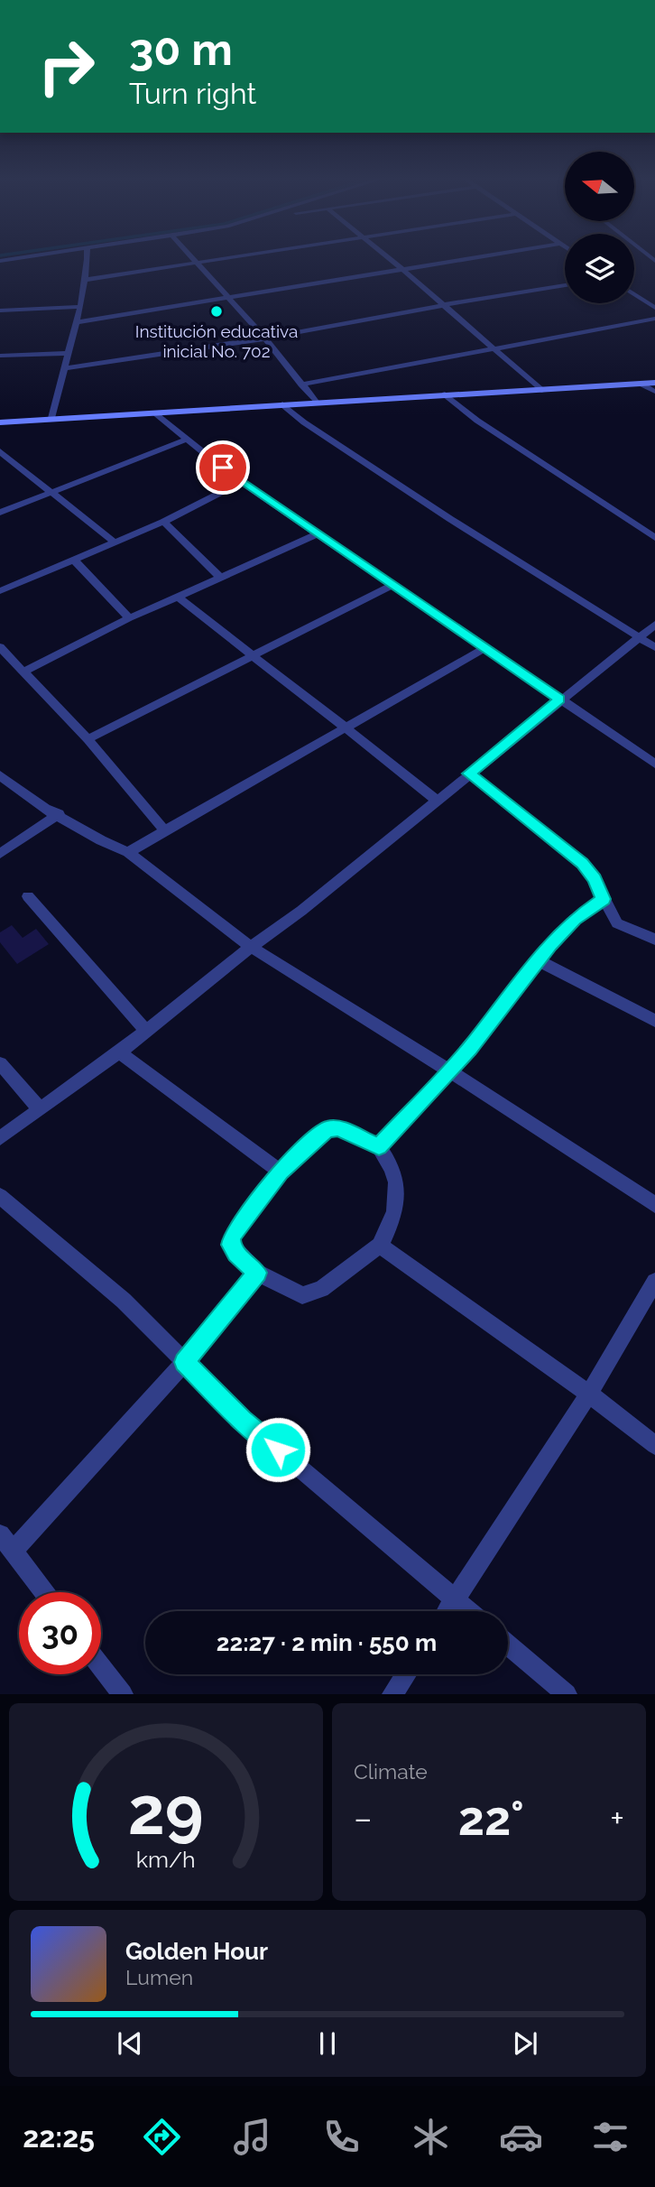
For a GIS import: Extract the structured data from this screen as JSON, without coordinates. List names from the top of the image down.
{
  "places": ["Institución educativa inicial No. 702"],
  "north": "left",
  "page": {
    "turn": ["30 m", "Turn right"],
    "limit": "30",
    "trip": "22:27 · 2 min · 550 m",
    "tile": "Climate",
    "heat": ["−", "22°", "+"],
    "song": ["Golden Hour", "Lumen"],
    "tabs": "22:25",
    "gauge": ["29", "km/h"]
  }
}
